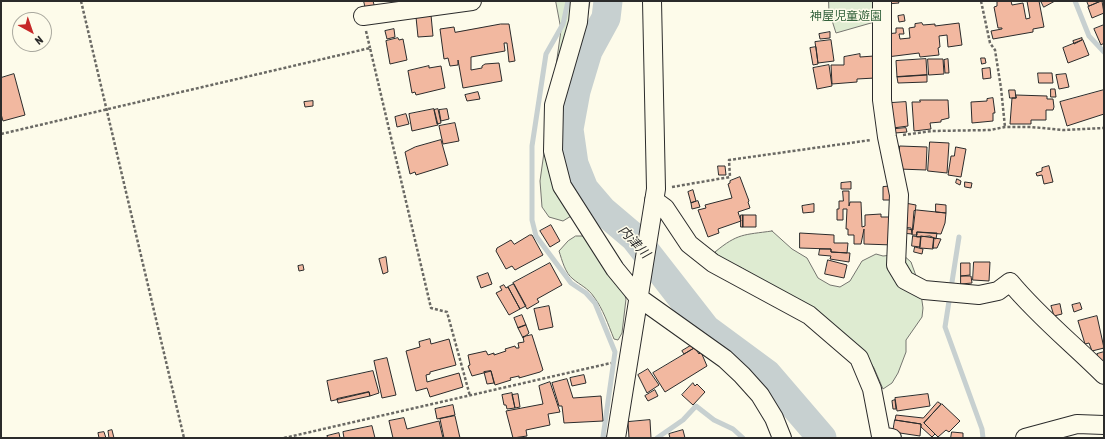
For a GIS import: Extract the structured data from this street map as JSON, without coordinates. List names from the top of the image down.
{
  "water": ["内津川"],
  "parks": ["神屋児童遊園"],
  "north": "bottom right"
}
